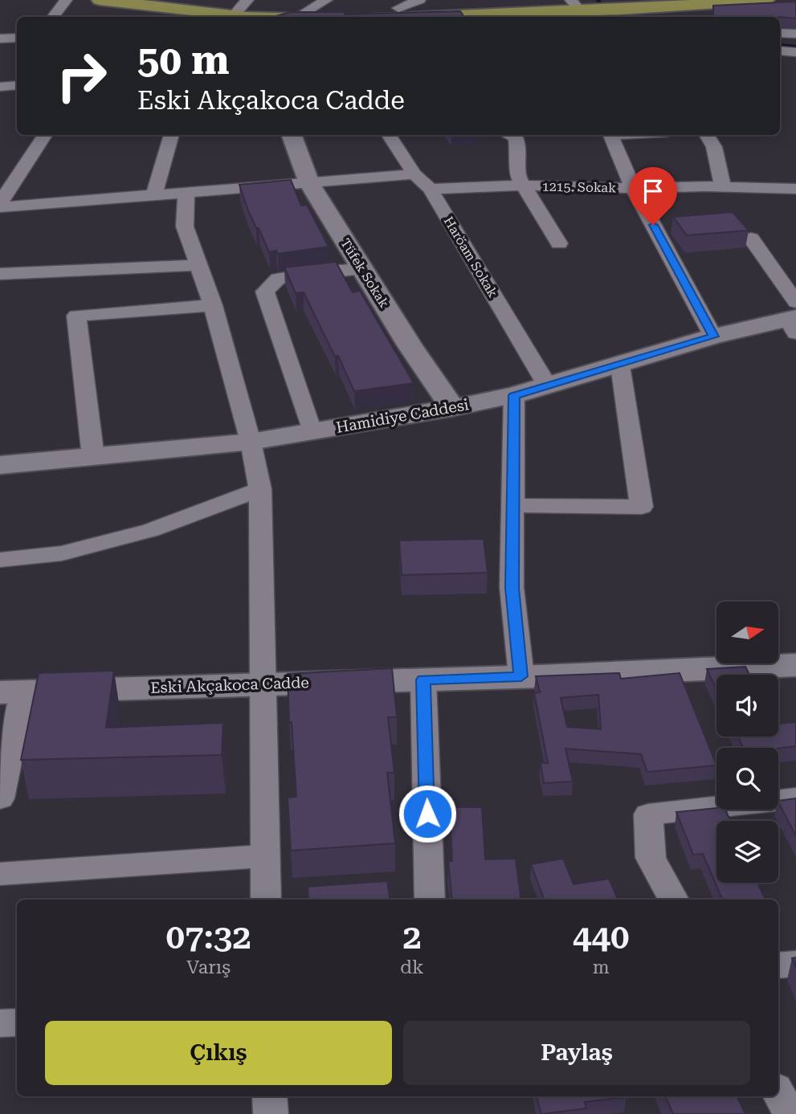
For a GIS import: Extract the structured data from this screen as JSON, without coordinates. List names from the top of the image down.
{
  "streets": {
    "street": [
      "1215. Sokak",
      "Haröam Sokak",
      "Tüfek Sokak",
      "Hamidiye Caddesi",
      "Eski Akçakoca Cadde"
    ]
  },
  "crossings": [
    ["1215. Sokak", "Haröam Sokak"],
    ["Haröam Sokak", "Hamidiye Caddesi"],
    ["Tüfek Sokak", "Hamidiye Caddesi"]
  ],
  "north": "right",
  "page": {
    "turn": ["50 m", "Eski Akçakoca Cadde"],
    "eta": [
      "07:32",
      "Varış",
      "2",
      "dk",
      "440",
      "m"
    ],
    "buttons": ["Çıkış", "Paylaş"]
  }
}
